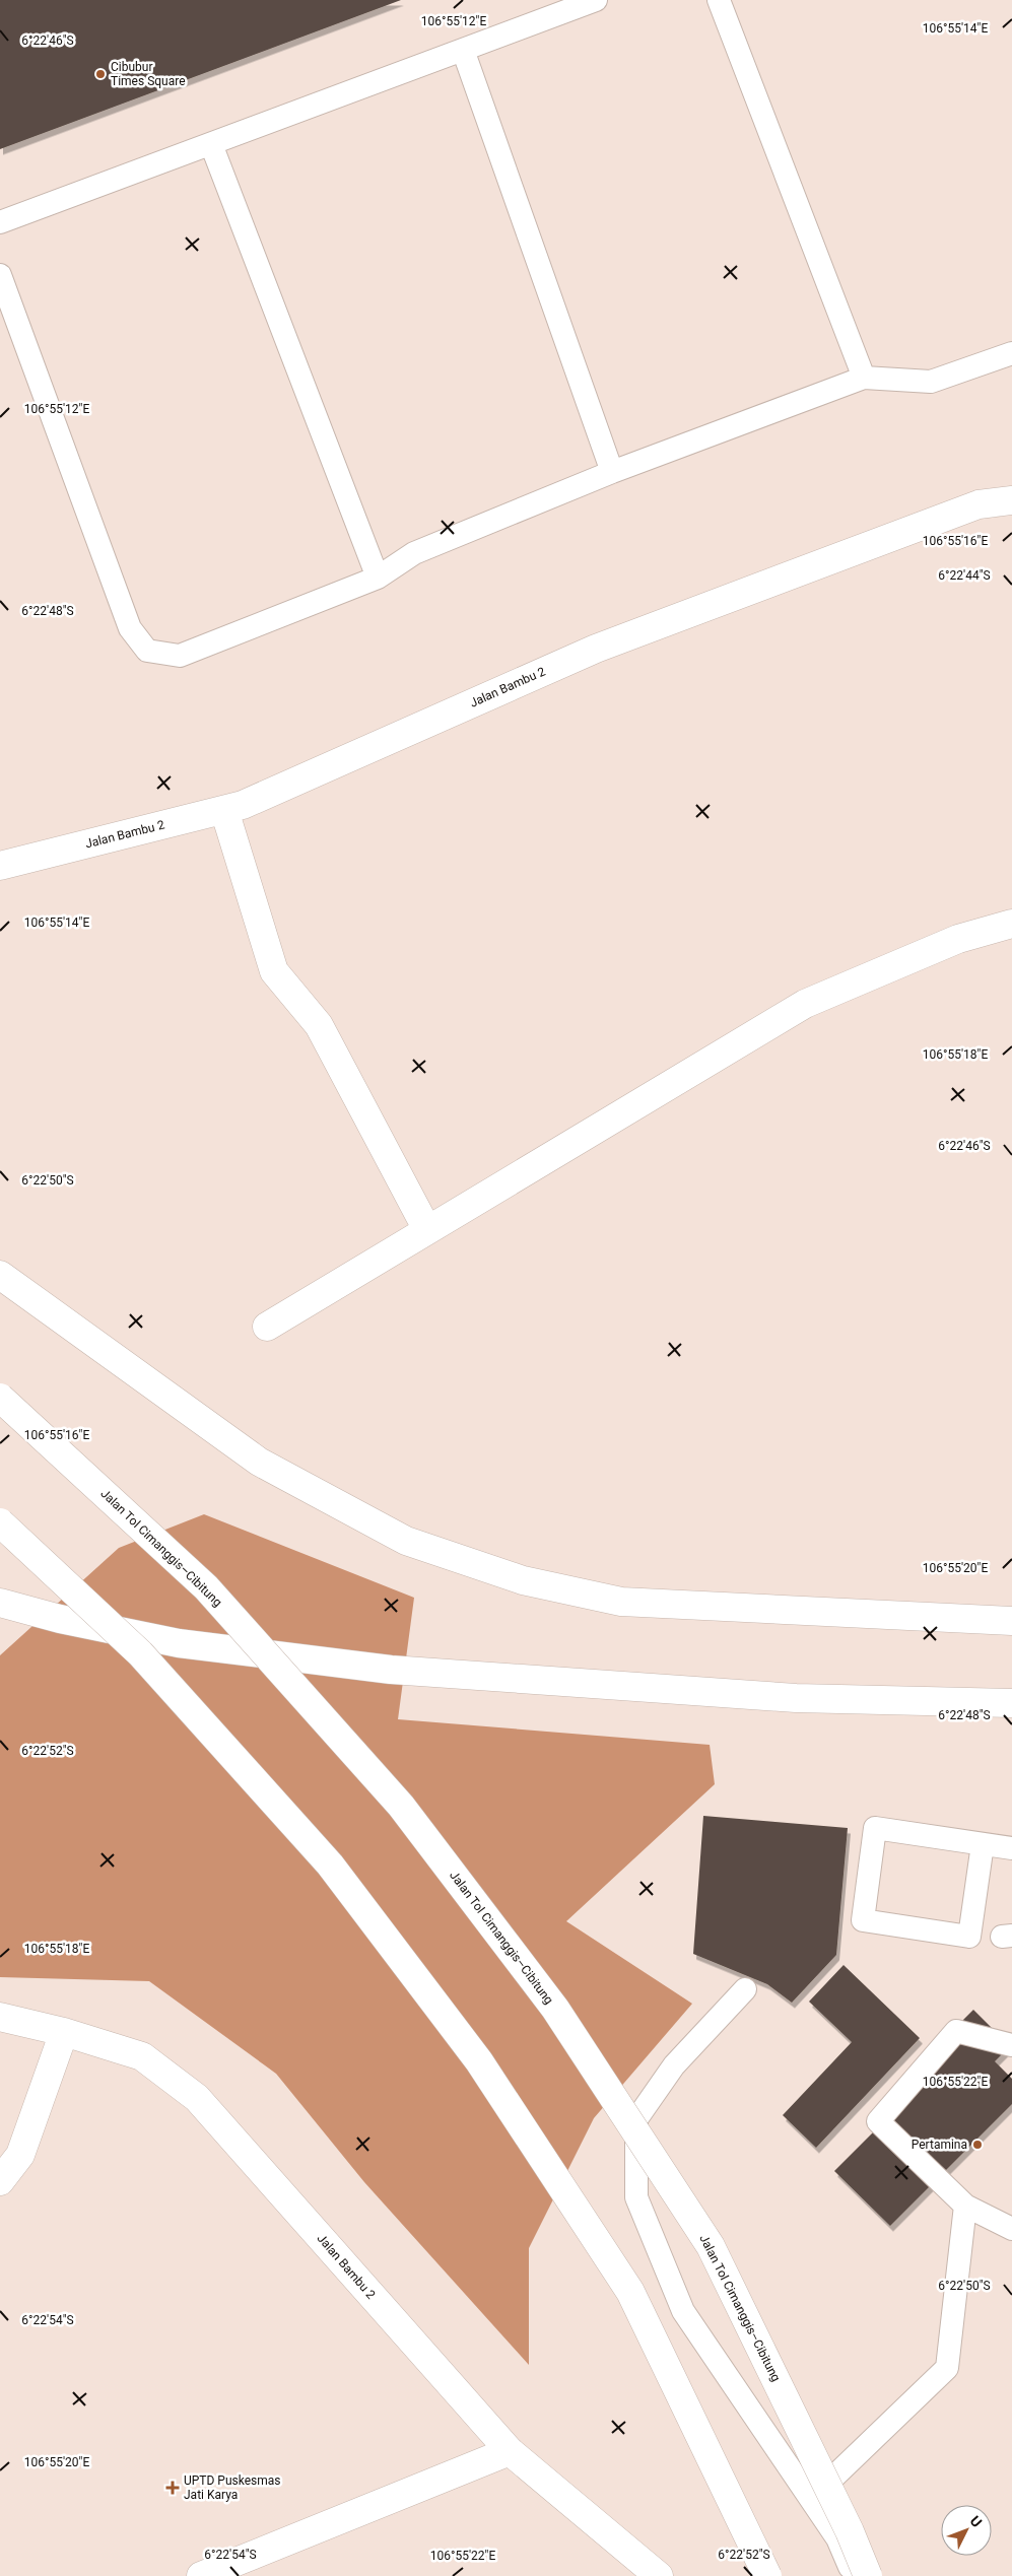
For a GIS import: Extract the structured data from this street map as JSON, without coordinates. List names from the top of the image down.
{
  "streets": {
    "main road": ["Jalan Bambu 2", "Jalan Tol Cimanggis–Cibitung"]
  },
  "places": {
    "other": ["Cibubur Times Square", "Pertamina"],
    "health": ["UPTD Puskesmas Jati Karya"]
  },
  "north": "top right",
  "coordinates": [
    "106°55'12\"E",
    "106°55'14\"E",
    "6°22'46\"S",
    "106°55'16\"E",
    "6°22'44\"S",
    "6°22'48\"S",
    "106°55'18\"E",
    "6°22'50\"S",
    "106°55'20\"E",
    "6°22'52\"S",
    "106°55'22\"E",
    "6°22'54\"S"
  ]
}
